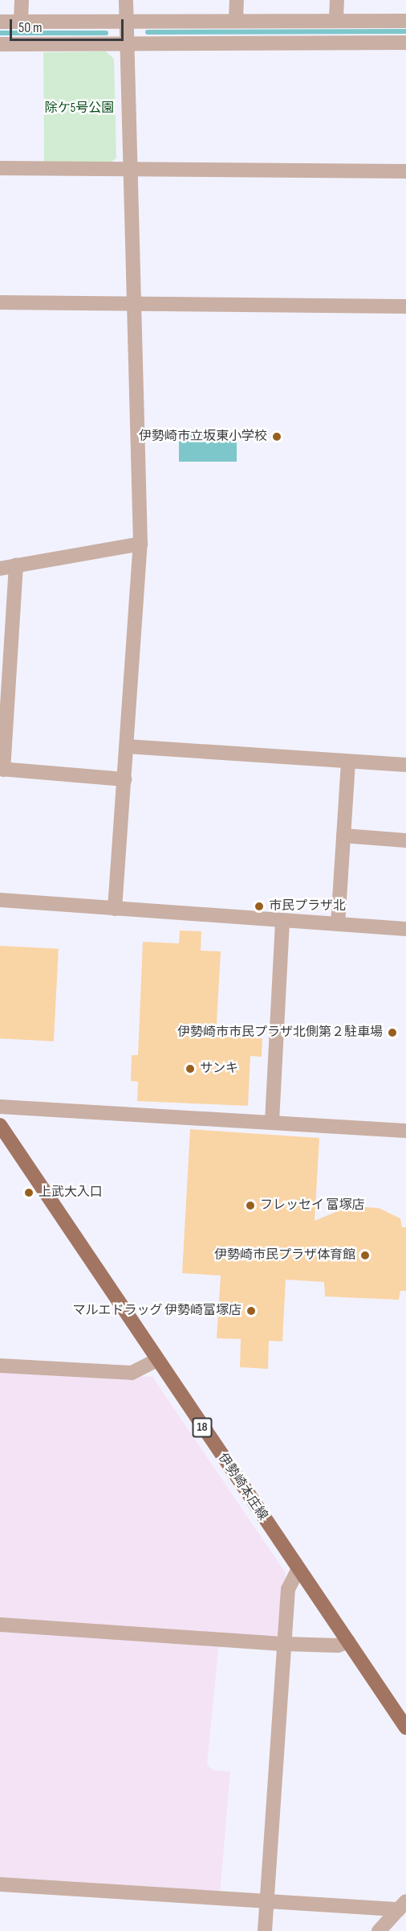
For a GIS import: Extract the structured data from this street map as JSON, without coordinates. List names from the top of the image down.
{
  "streets": {
    "main road": ["18", "伊勢崎本庄線"]
  },
  "parks": ["除ケ5号公園"],
  "places": [
    "伊勢崎市立坂東小学校",
    "市民プラザ北",
    "伊勢崎市市民プラザ北側第２駐車場",
    "サンキ",
    "上武大入口",
    "フレッセイ 富塚店",
    "伊勢崎市民プラザ体育館",
    "マルエドラッグ 伊勢崎富塚店"
  ],
  "scale_bar": "50 m"
}
